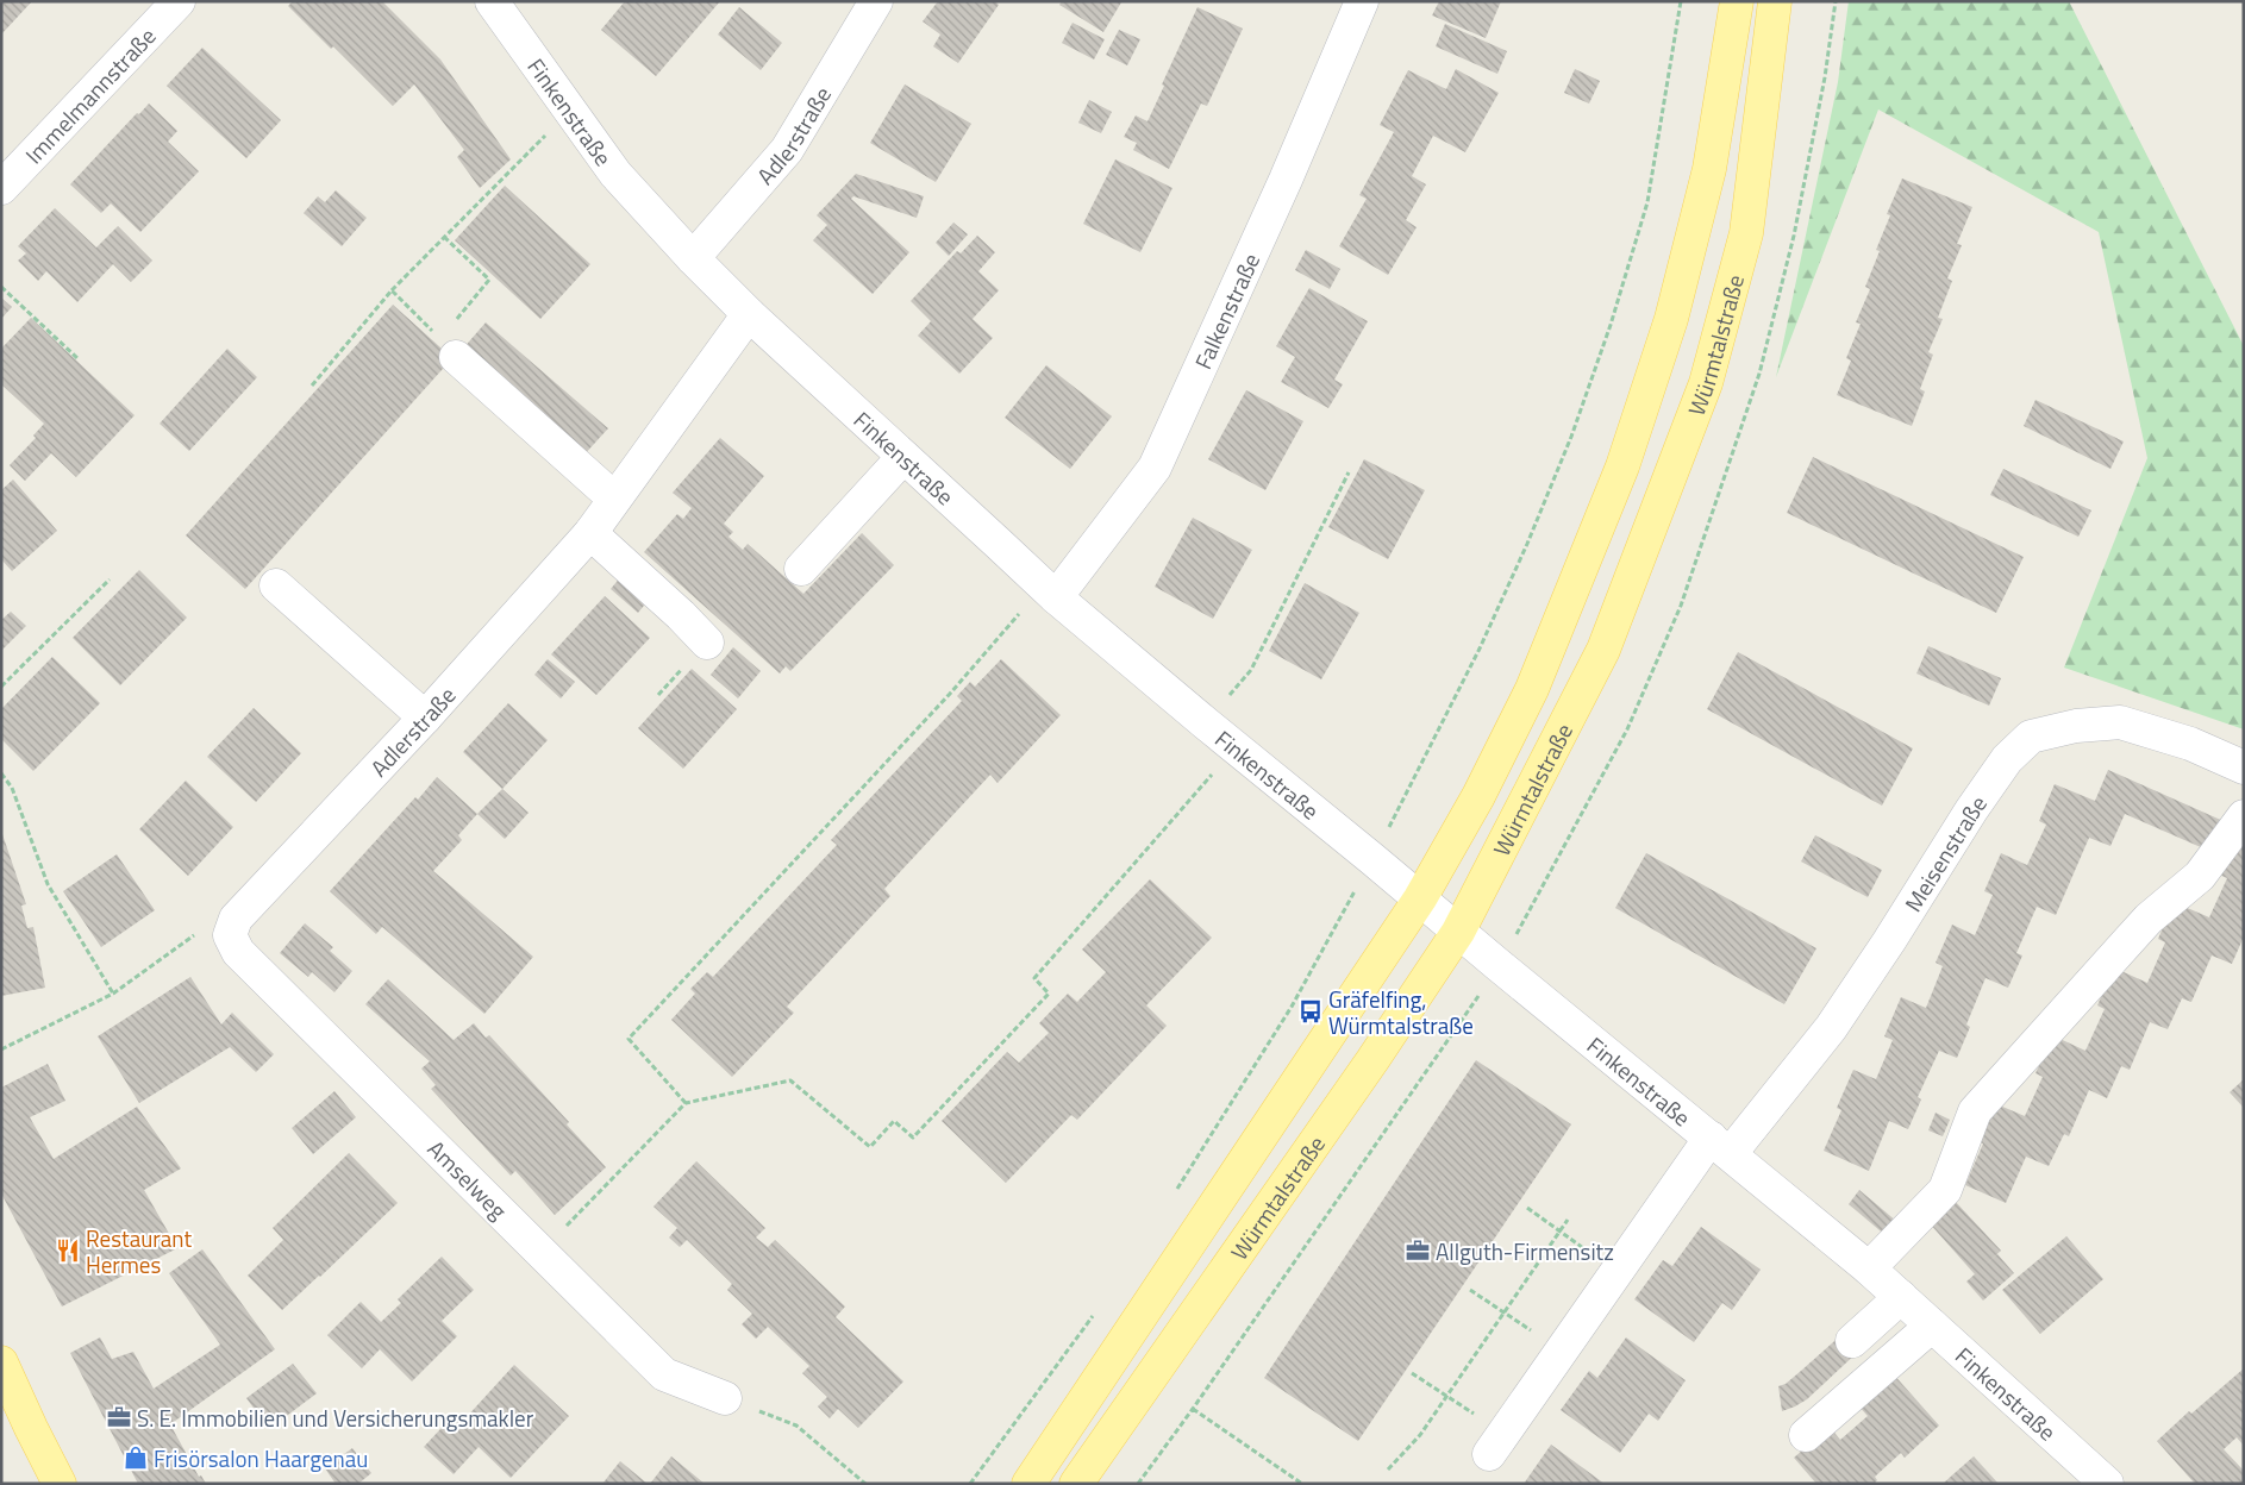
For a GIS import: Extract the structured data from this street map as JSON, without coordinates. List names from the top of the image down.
{
  "streets": {
    "main road": ["Würmtalstraße"],
    "street": [
      "Immelmannstraße",
      "Finkenstraße",
      "Adlerstraße",
      "Falkenstraße",
      "Meisenstraße",
      "Amselweg"
    ]
  },
  "crossings": [
    ["Finkenstraße", "Adlerstraße"],
    ["Finkenstraße", "Falkenstraße"],
    ["Finkenstraße", "Würmtalstraße"],
    ["Finkenstraße", "Meisenstraße"],
    ["Adlerstraße", "Amselweg"]
  ],
  "places": {
    "bus stop": ["Gräfelfing, Würmtalstraße"],
    "restaurant": ["Restaurant Hermes"],
    "office": ["Allguth-Firmensitz", "S. E. Immobilien und Versicherungsmakler"],
    "shop": ["Frisörsalon Haargenau"]
  }
}
